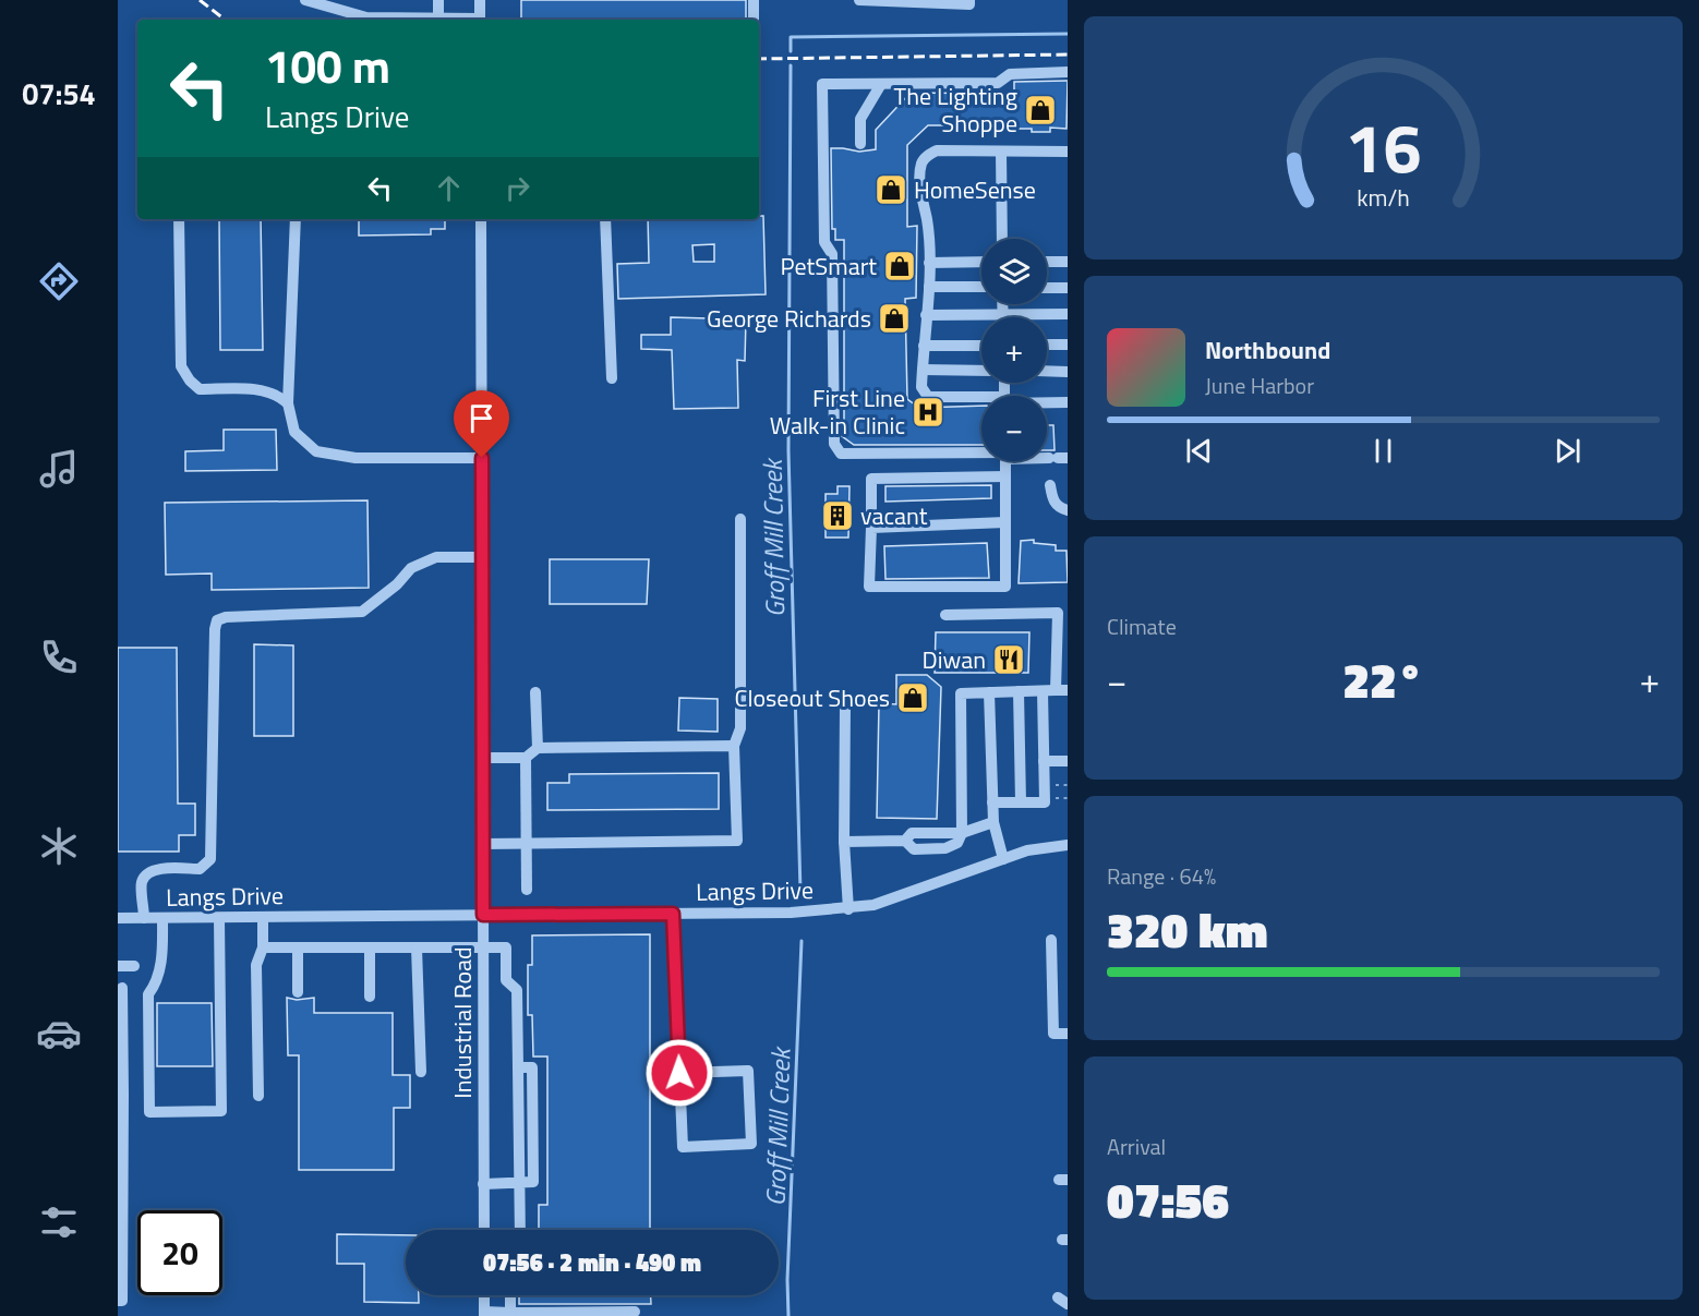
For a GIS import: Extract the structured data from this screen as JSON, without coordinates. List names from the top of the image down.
{
  "streets": {
    "street": ["Langs Drive", "Industrial Road"]
  },
  "crossings": [
    ["Langs Drive", "Industrial Road"]
  ],
  "water": ["Groff Mill Creek"],
  "places": {
    "shop": [
      "The Lighting Shoppe",
      "HomeSense",
      "PetSmart",
      "George Richards",
      "Closeout Shoes"
    ],
    "hospital": ["First Line Walk-in Clinic"],
    "building": ["vacant"],
    "restaurant": ["Diwan"]
  },
  "page": {
    "tabs": "07:54",
    "turn": ["100 m", "Langs Drive"],
    "map_buttons": ["+", "−"],
    "song": ["Northbound", "June Harbor"],
    "tile": [
      "Climate",
      ["Range · 64%", "320 km"],
      ["Arrival", "07:56"]
    ],
    "heat": ["−", "22°", "+"],
    "limit": "20",
    "trip": "07:56 · 2 min · 490 m",
    "gauge": ["16", "km/h"]
  }
}
